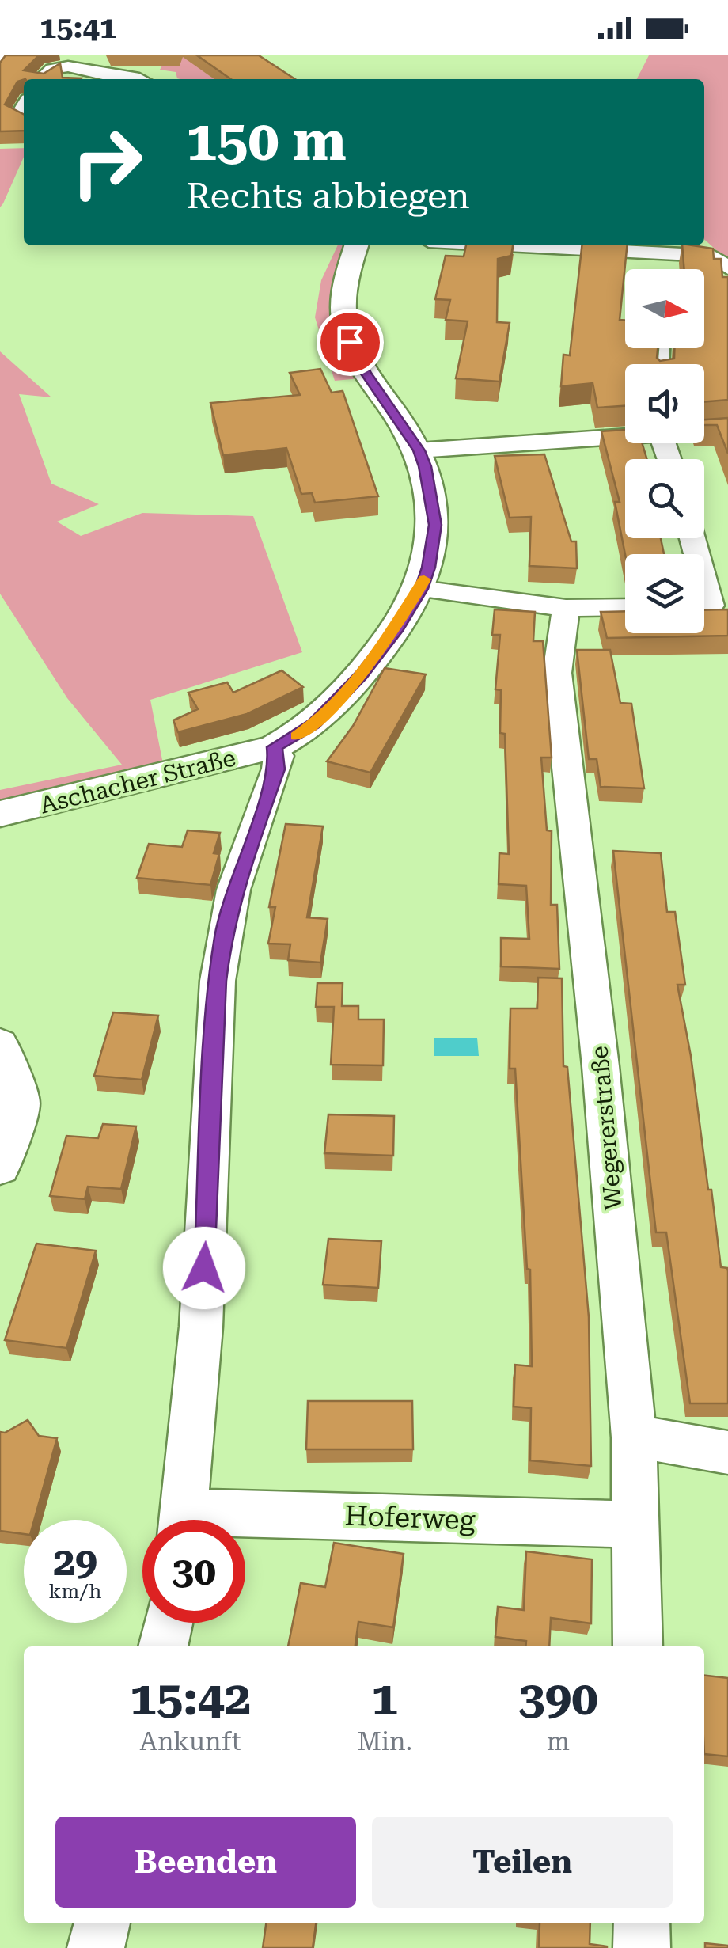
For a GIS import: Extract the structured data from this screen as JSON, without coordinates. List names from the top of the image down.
{
  "streets": {
    "street": ["Aschacher Straße", "Wegererstraße", "Hoferweg"]
  },
  "crossings": [
    ["Wegererstraße", "Hoferweg"]
  ],
  "north": "right",
  "page": {
    "status": "15:41",
    "turn": ["150 m", "Rechts abbiegen"],
    "speed": "29 km/h",
    "limit": "30",
    "eta": [
      "15:42",
      "Ankunft",
      "1",
      "Min.",
      "390",
      "m"
    ],
    "buttons": ["Beenden", "Teilen"]
  }
}
